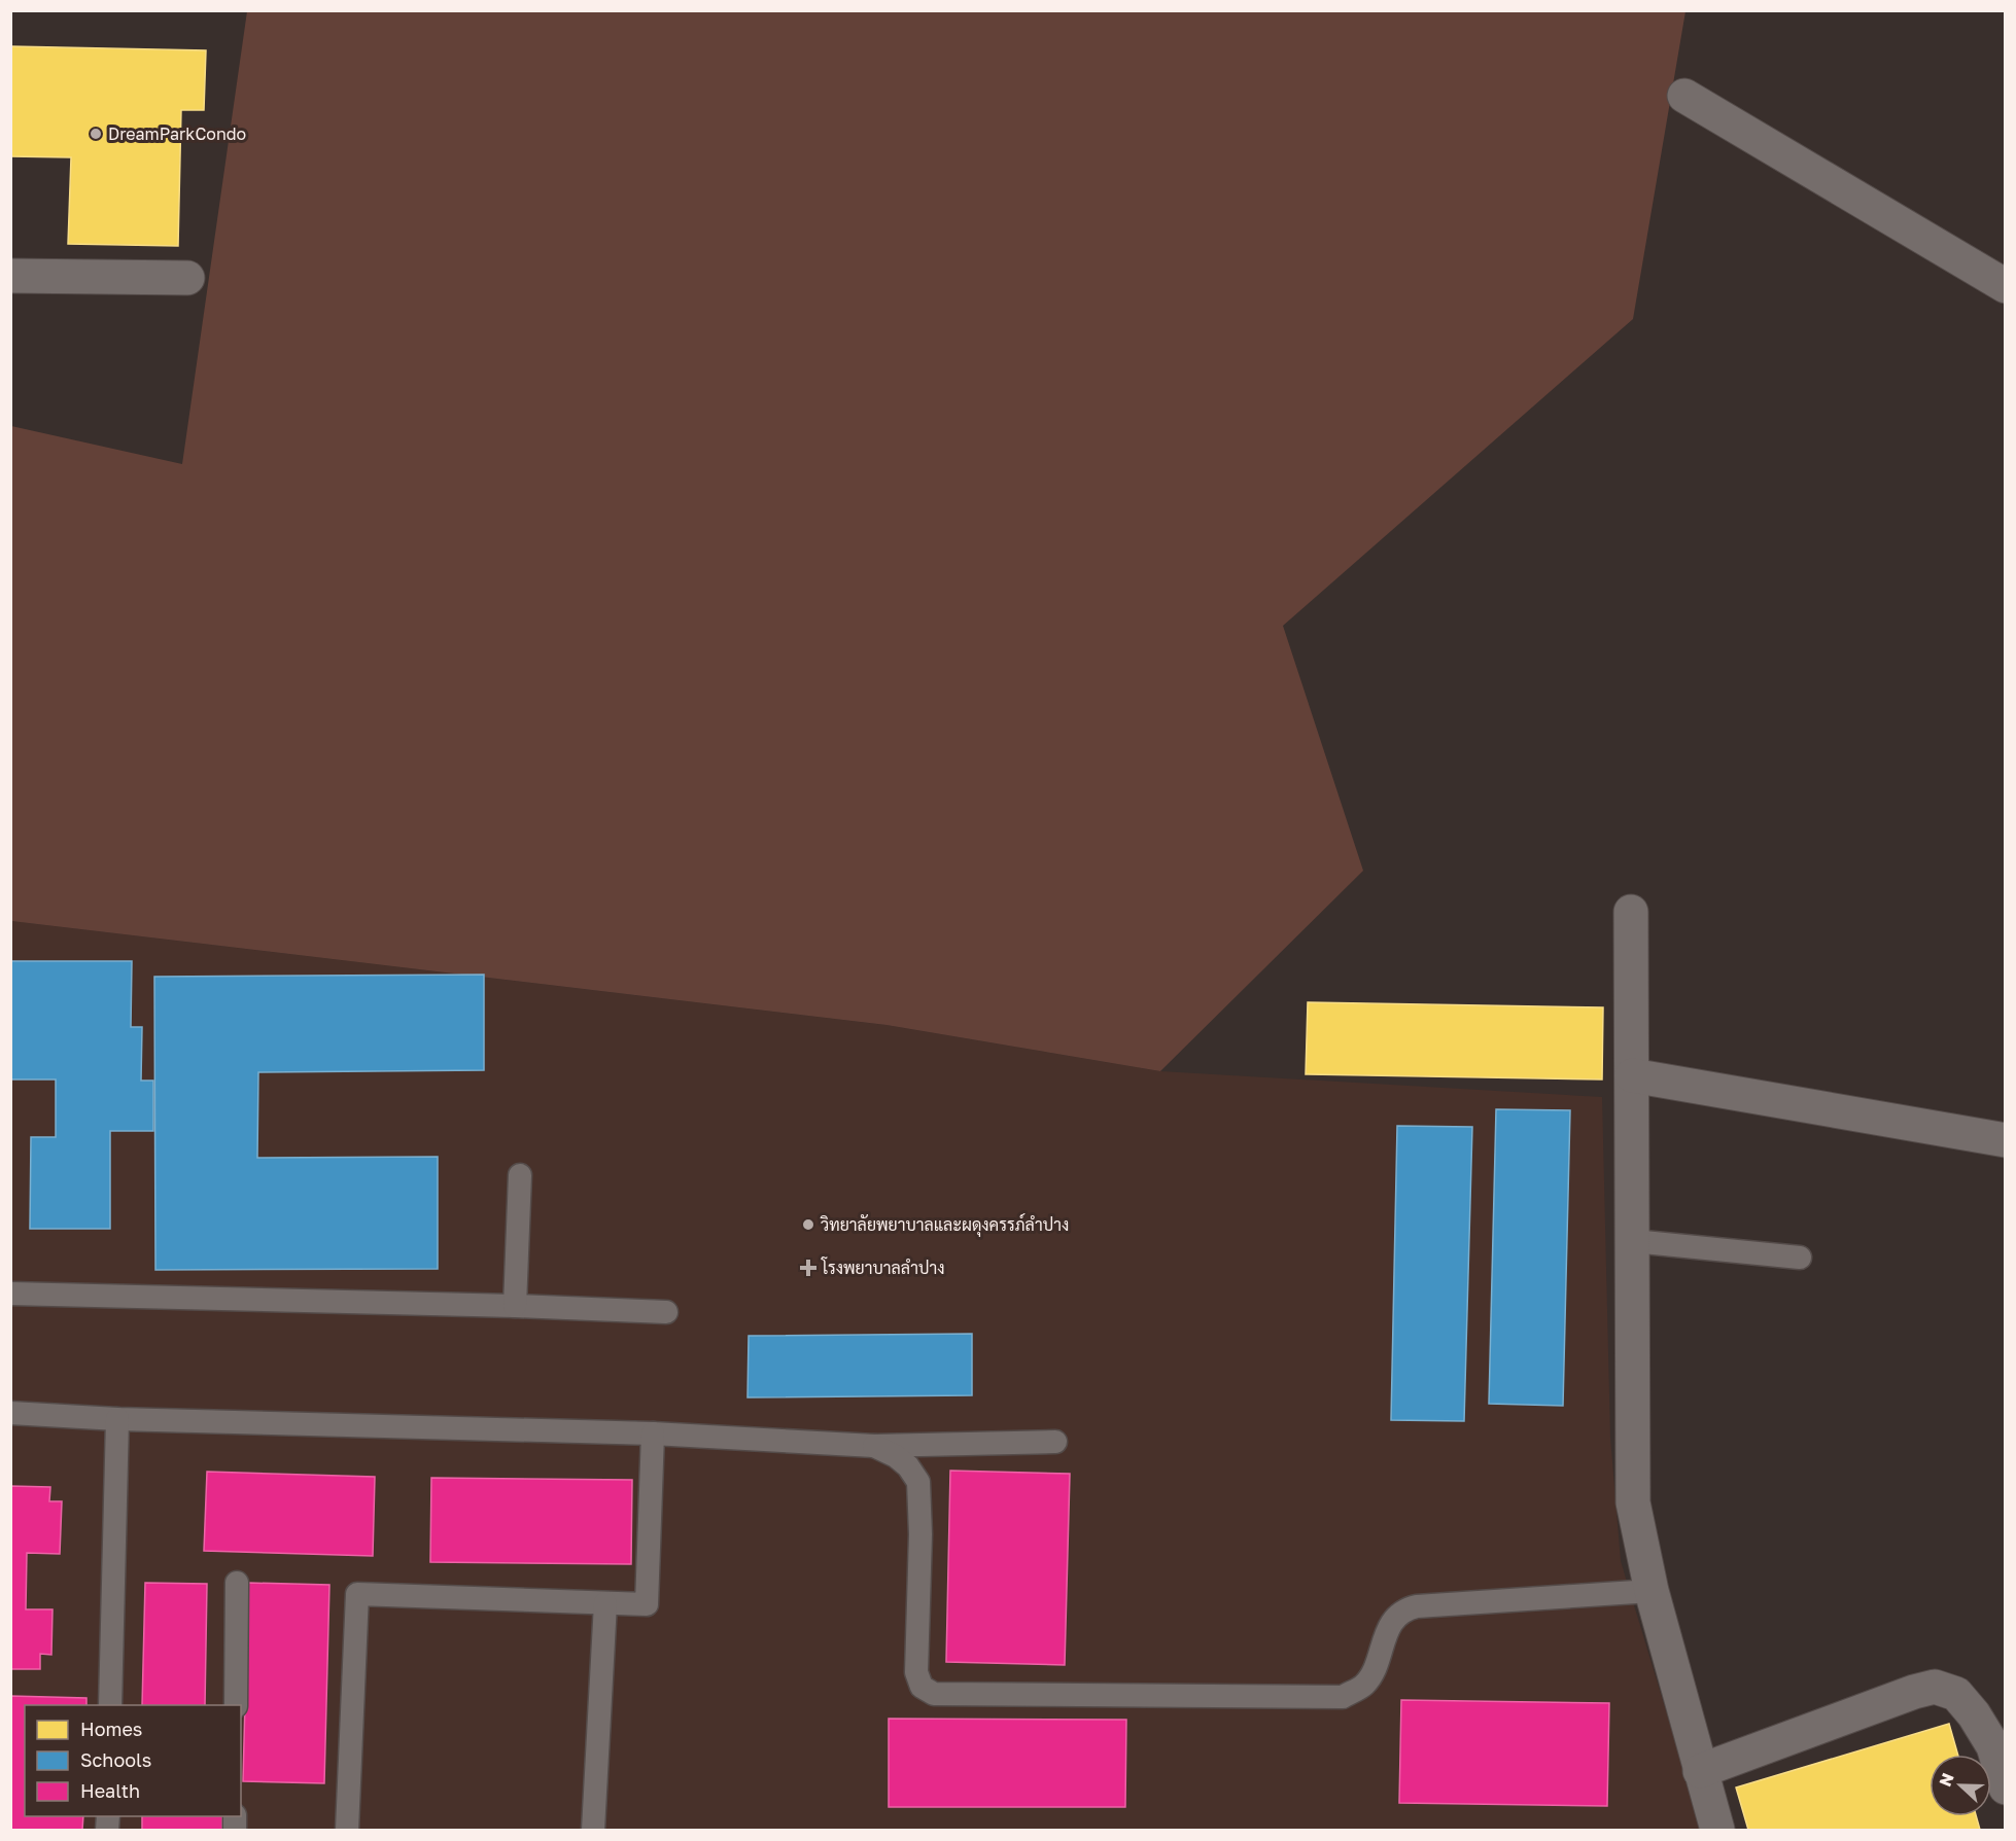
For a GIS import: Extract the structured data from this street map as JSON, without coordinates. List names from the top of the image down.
{
  "places": {
    "other": ["DreamParkCondo", "วิทยาลัยพยาบาลและผดุงครรภ์ลําปาง"],
    "health": ["โรงพยาบาลลำปาง"]
  },
  "legend": ["Homes", "Schools", "Health"],
  "north": "left"
}
